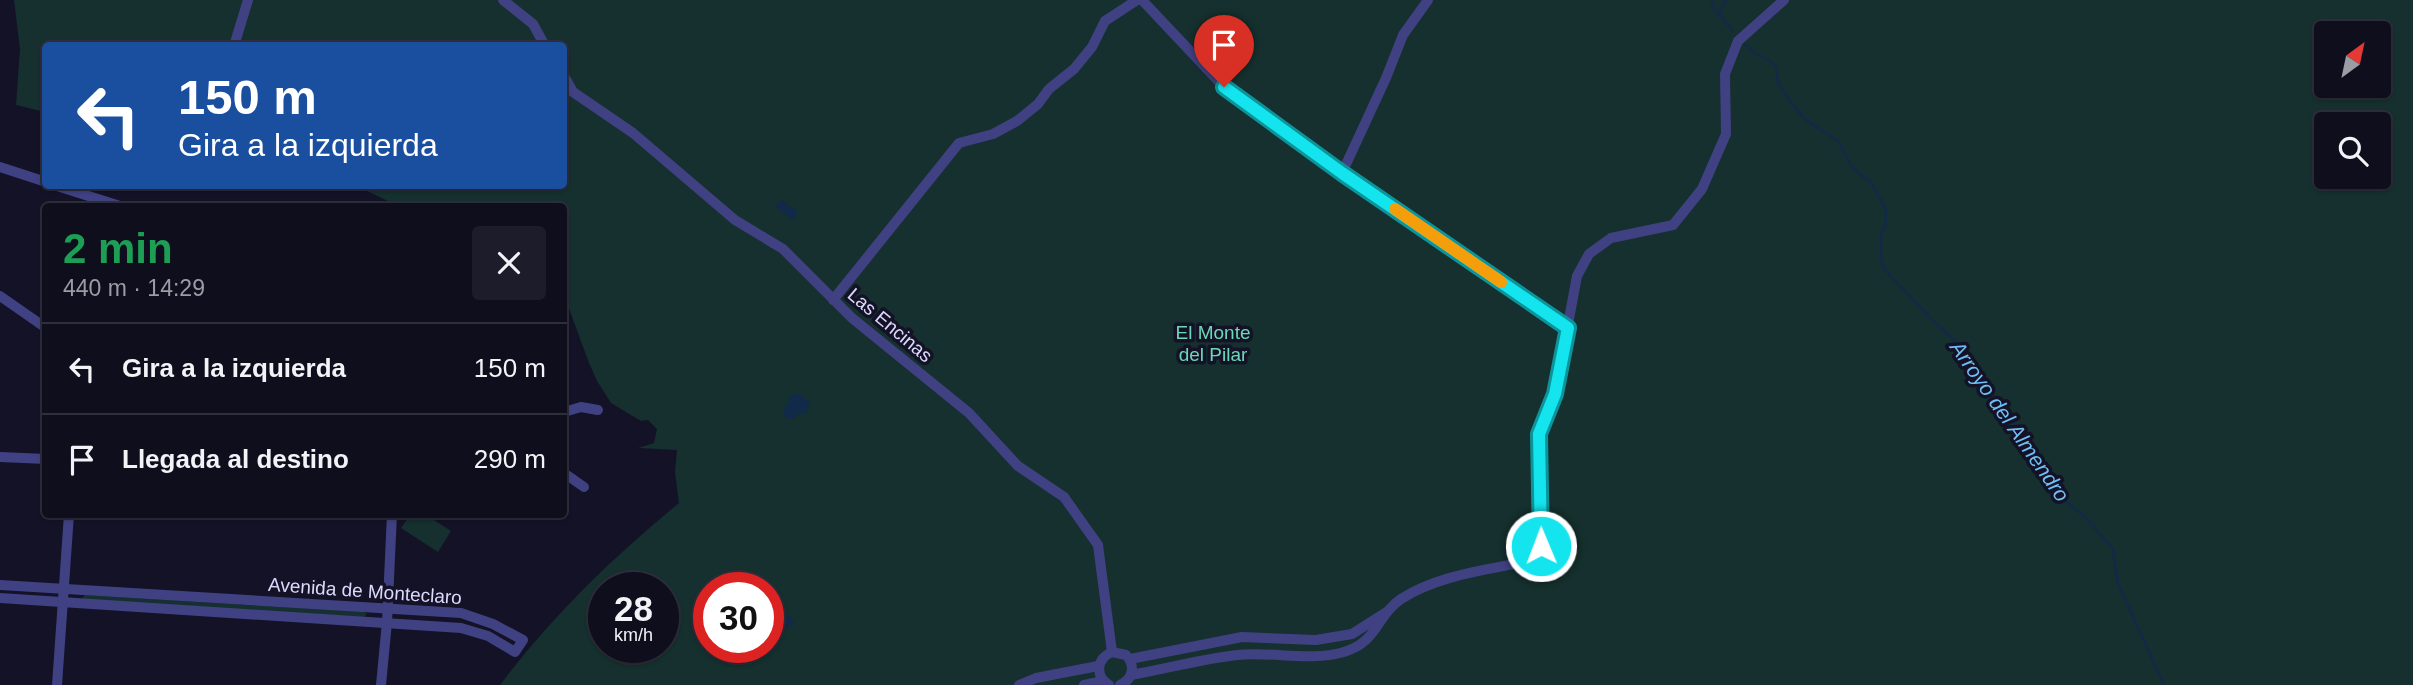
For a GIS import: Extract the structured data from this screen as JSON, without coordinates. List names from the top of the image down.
{
  "streets": {
    "street": ["Las Encinas", "Avenida de Monteclaro"]
  },
  "water": ["Arroyo del Almendro"],
  "parks": ["El Monte del Pilar"],
  "north": "top right",
  "page": {
    "turn": ["150 m", "Gira a la izquierda"],
    "heading": ["2 min", "440 m · 14:29"],
    "list": [
      {
        "name": "Gira a la izquierda",
        "value": "150 m"
      },
      {
        "name": "Llegada al destino",
        "value": "290 m"
      }
    ],
    "speed": "28 km/h",
    "limit": "30"
  }
}
